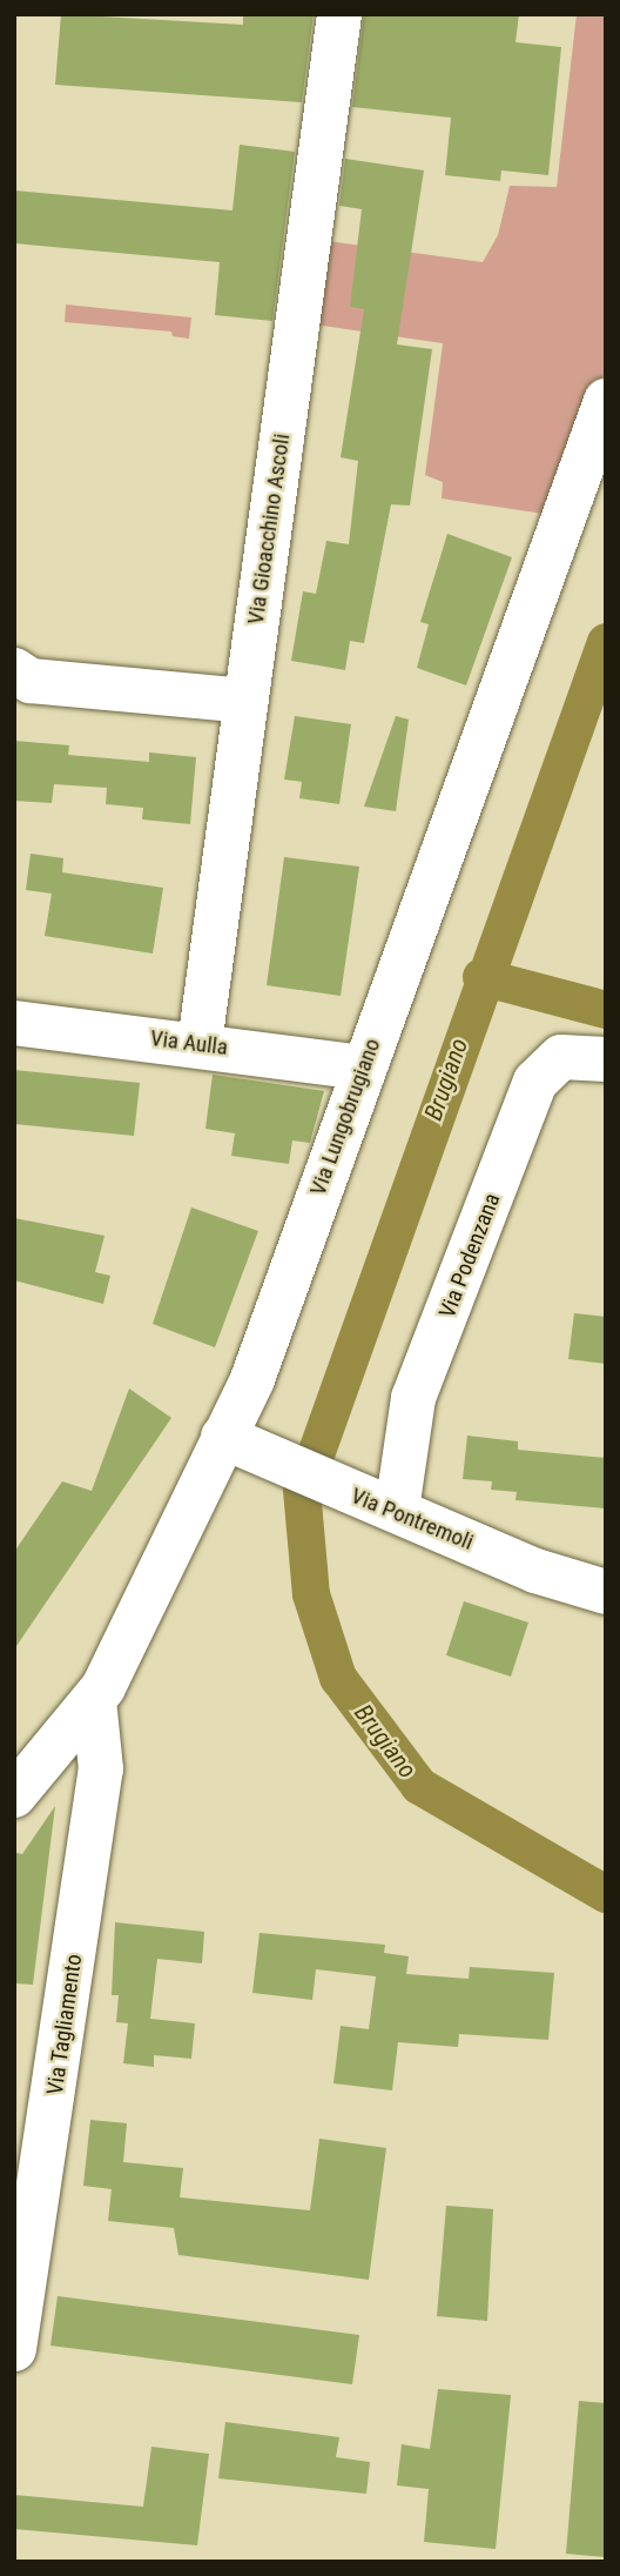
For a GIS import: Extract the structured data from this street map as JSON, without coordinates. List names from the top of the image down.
{
  "streets": {
    "street": [
      "Via Gioacchino Ascoli",
      "Via Aulla",
      "Via Lungobrugiano",
      "Via Podenzana",
      "Via Pontremoli",
      "Via Tagliamento"
    ]
  },
  "crossings": [
    ["Via Gioacchino Ascoli", "Via Aulla"],
    ["Via Aulla", "Via Lungobrugiano"],
    ["Via Lungobrugiano", "Via Pontremoli"],
    ["Via Lungobrugiano", "Via Tagliamento"],
    ["Via Podenzana", "Via Pontremoli"]
  ],
  "water": ["Brugiano"]
}
